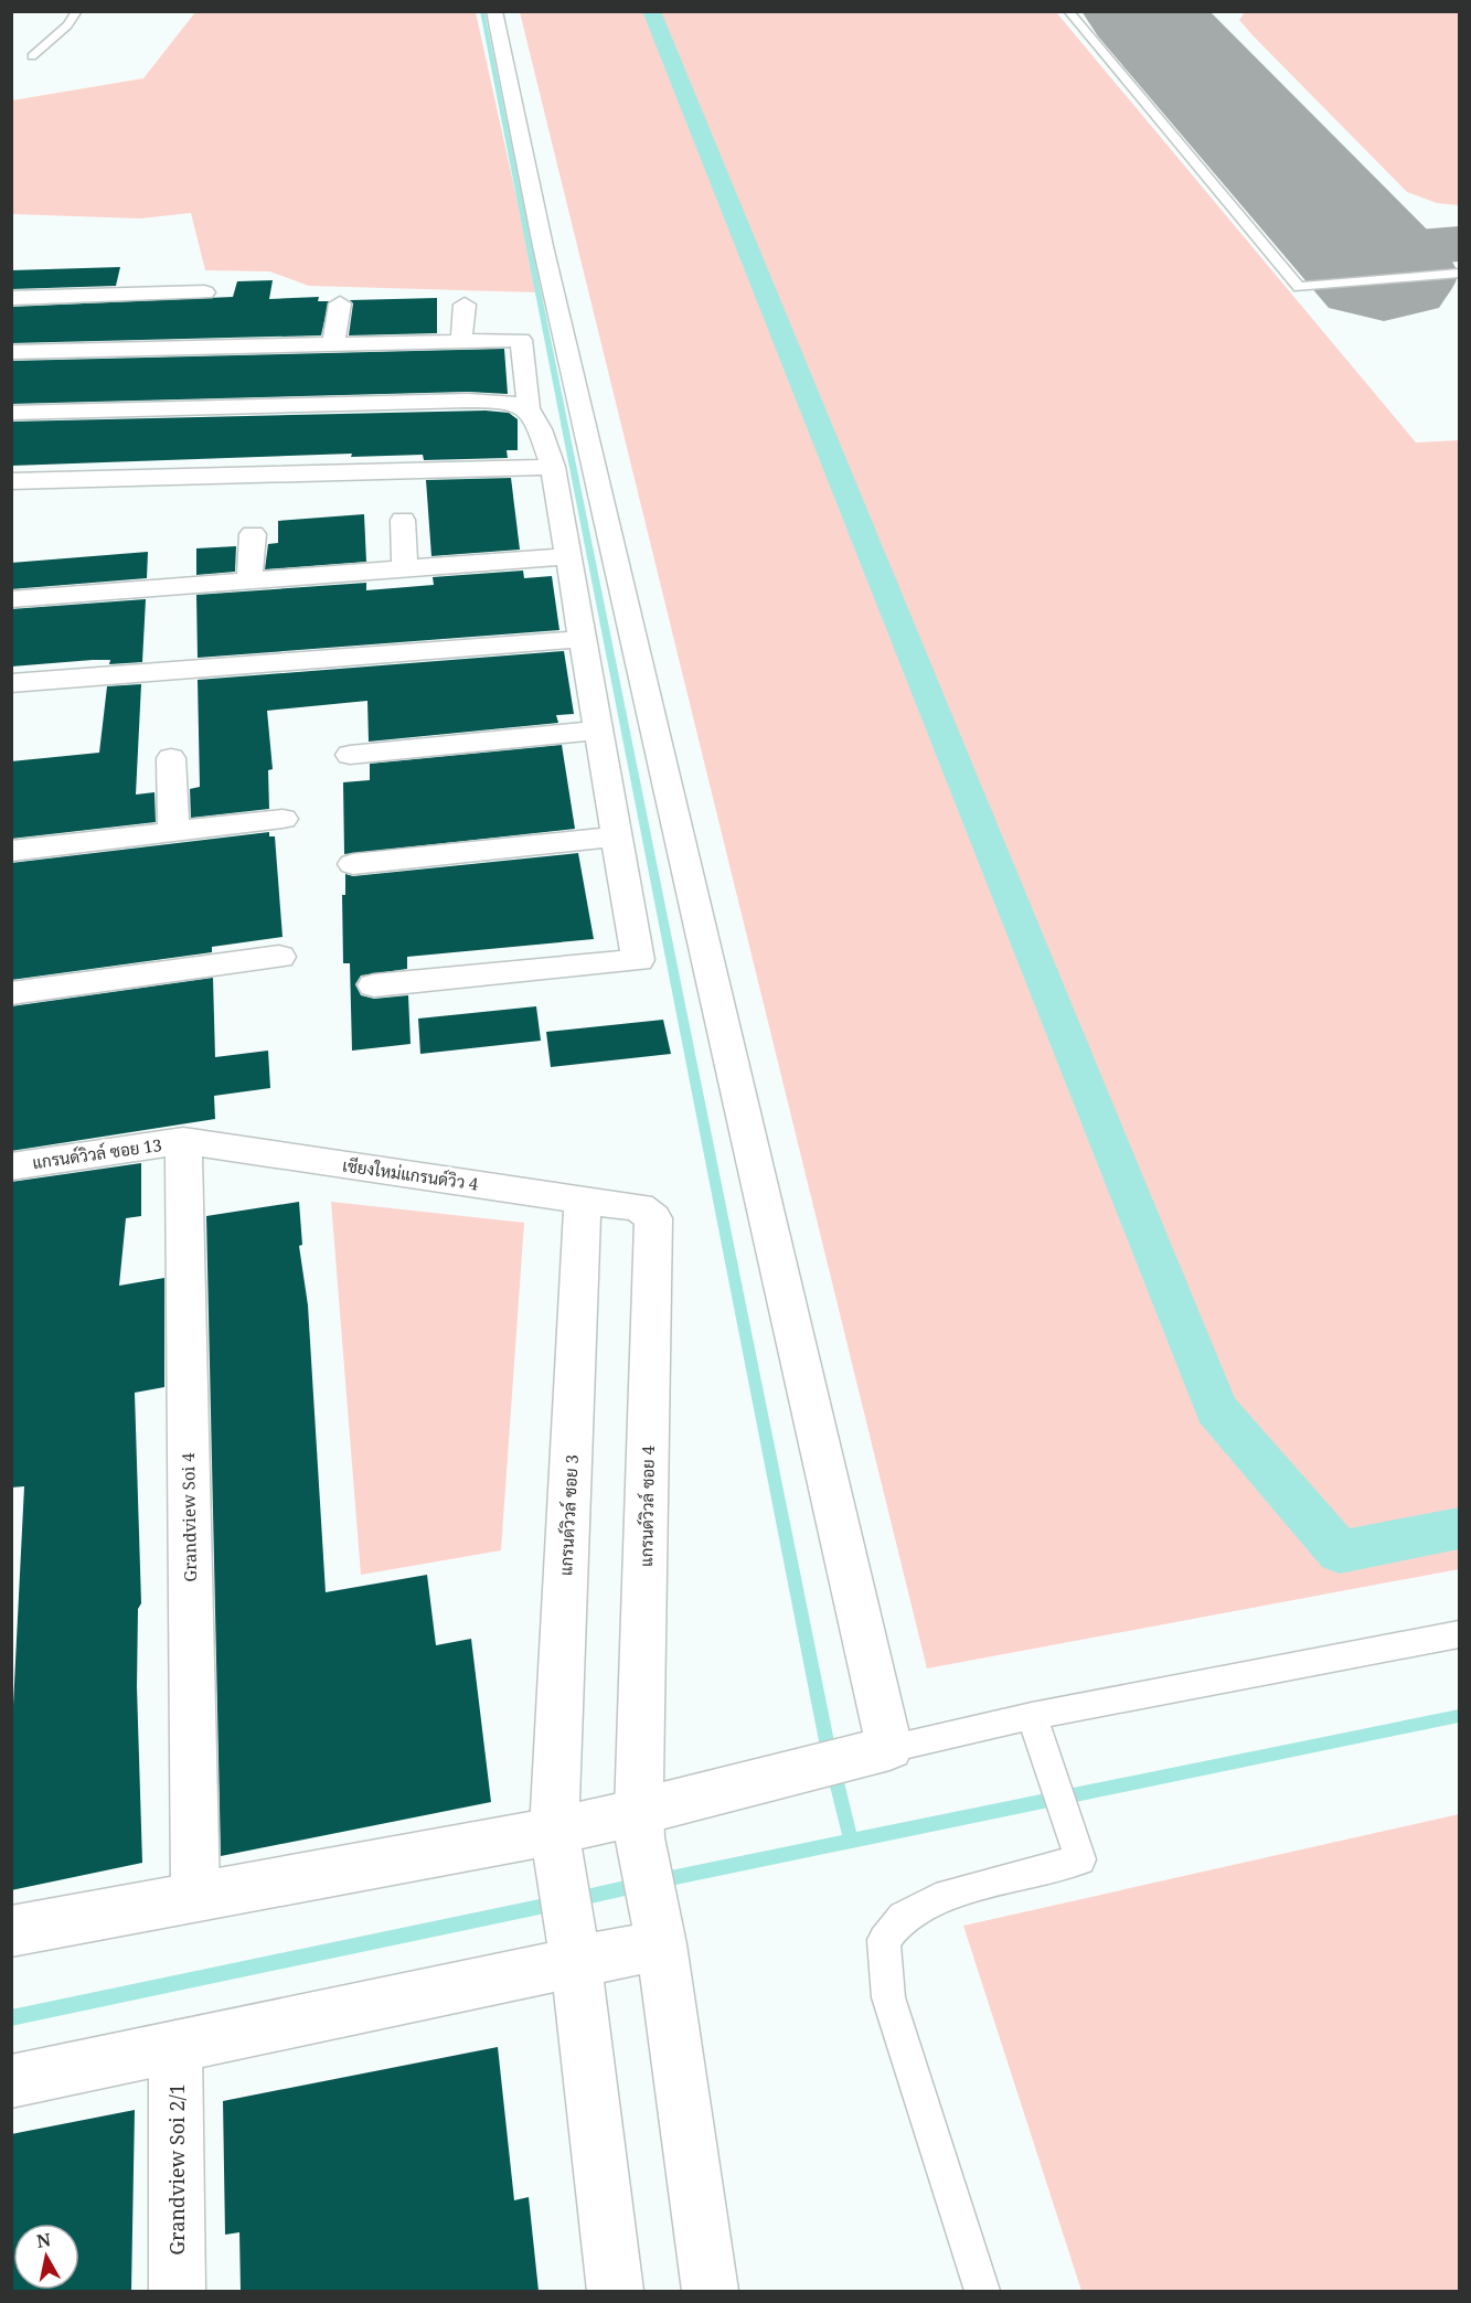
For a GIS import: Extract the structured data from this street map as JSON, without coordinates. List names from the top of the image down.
{
  "streets": {
    "street": [
      "แกรนด์วิวล์ ซอย 13",
      "เชียงใหม่แกรนด์วิว 4",
      "แกรนด์วิวล์ ซอย 4",
      "แกรนด์วิวล์ ซอย 3",
      "Grandview Soi 4",
      "Grandview Soi 2/1"
    ]
  },
  "crossings": [
    ["แกรนด์วิวล์ ซอย 13", "เชียงใหม่แกรนด์วิว 4"],
    ["แกรนด์วิวล์ ซอย 13", "Grandview Soi 4"],
    ["เชียงใหม่แกรนด์วิว 4", "แกรนด์วิวล์ ซอย 4"],
    ["เชียงใหม่แกรนด์วิว 4", "แกรนด์วิวล์ ซอย 3"],
    ["เชียงใหม่แกรนด์วิว 4", "Grandview Soi 4"]
  ],
  "north": "top"
}
